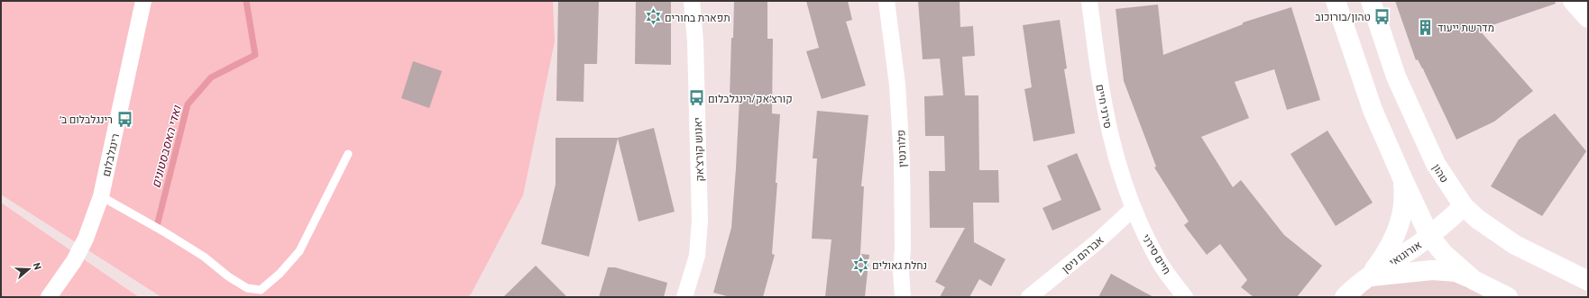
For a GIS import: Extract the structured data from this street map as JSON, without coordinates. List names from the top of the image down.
{
  "streets": {
    "main road": ["טהון", "אורוגואי"],
    "street": [
      "סירני חיים",
      "פלורנטין",
      "יאנוש קורצ'אק",
      "רינגלבלום",
      "אברהם ניסן",
      "חיים סירני"
    ]
  },
  "crossings": [
    ["סירני חיים", "אברהם ניסן"],
    ["סירני חיים", "חיים סירני"],
    ["טהון", "אורוגואי"],
    ["אברהם ניסן", "חיים סירני"]
  ],
  "water": ["ואדי האסבסטונים"],
  "places": {
    "bus stop": ["טהון/בורוכוב", "קורצ׳אק/רינגלבלום", "רינגלבלום ב׳"],
    "synagogue": ["תפארת בחורים", "נחלת גאולים"],
    "building": ["מדרשת ייעוד"]
  },
  "north": "right"
}
